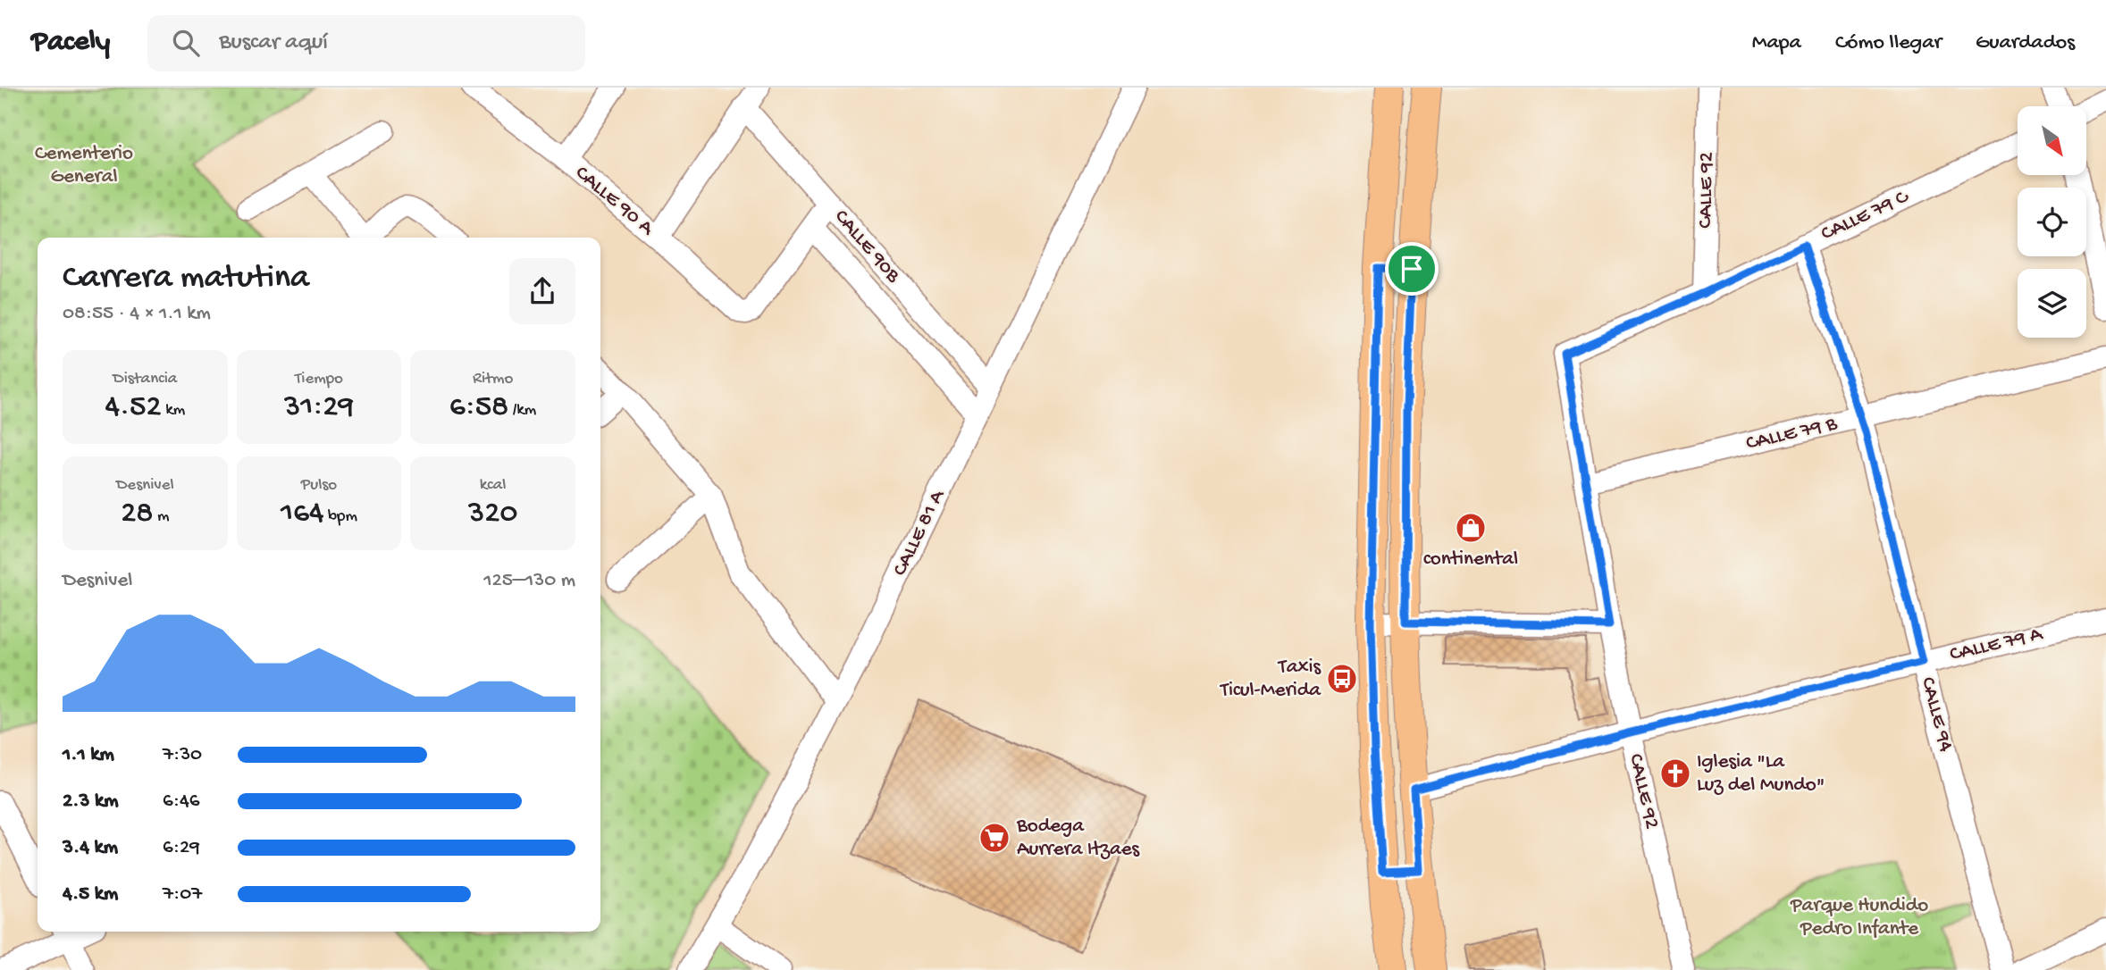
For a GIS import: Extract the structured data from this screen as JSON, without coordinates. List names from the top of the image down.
{
  "streets": {
    "street": [
      "CALLE 92",
      "CALLE 90 A",
      "CALLE 79 C",
      "CALLE 90B",
      "CALLE 79 B",
      "CALLE 81 A",
      "CALLE 79 A",
      "CALLE 94"
    ]
  },
  "crossings": [
    ["CALLE 92", "CALLE 79 C"],
    ["CALLE 92", "CALLE 79 B"],
    ["CALLE 92", "CALLE 79 A"],
    ["CALLE 79 C", "CALLE 94"],
    ["CALLE 90B", "CALLE 81 A"],
    ["CALLE 79 B", "CALLE 94"],
    ["CALLE 79 A", "CALLE 94"]
  ],
  "parks": ["Cementerio General", "Parque Hundido Pedro Infante"],
  "places": {
    "shop": ["continental"],
    "bus stop": ["Taxis Ticul-Merida"],
    "church": ["Iglesia \"La Luz del Mundo\""],
    "supermarket": ["Bodega Aurrera Itzaes"]
  },
  "north": "bottom right",
  "page": {
    "header": "Pacely",
    "search": "Buscar aquí",
    "nav": ["Mapa", "Cómo llegar", "Guardados"],
    "heading": ["Carrera matutina", "08:55 · 4 × 1.1 km"],
    "stats": [
      ["Distancia", "4.52 km"],
      ["Tiempo", "31:29"],
      ["Ritmo", "6:58 /km"],
      ["Desnivel", "28 m"],
      ["Pulso", "164 bpm"],
      ["kcal", "320"]
    ],
    "chart": ["Desnivel", "125–130 m"],
    "list": [
      {
        "name": "1.1 km",
        "note": "7:30"
      },
      {
        "name": "2.3 km",
        "note": "6:46"
      },
      {
        "name": "3.4 km",
        "note": "6:29"
      },
      {
        "name": "4.5 km",
        "note": "7:07"
      }
    ]
  }
}
